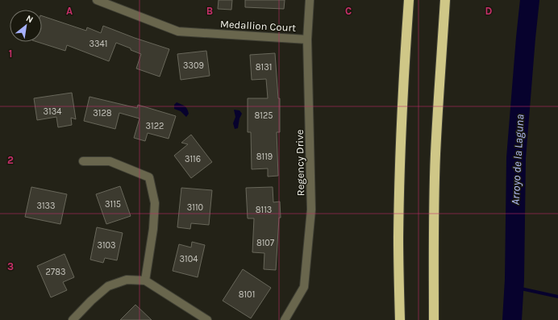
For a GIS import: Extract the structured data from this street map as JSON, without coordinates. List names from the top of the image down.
{
  "streets": {
    "street": ["Medallion Court", "Regency Drive"]
  },
  "crossings": [
    ["Medallion Court", "Regency Drive"]
  ],
  "water": ["Arroyo de la Laguna"],
  "house_numbers": [
    "3341",
    "3309",
    "8131",
    "3134",
    "3128",
    "8125",
    "3122",
    "8119",
    "3116",
    "3115",
    "3133",
    "3110",
    "8113",
    "8107",
    "3103",
    "3104",
    "2783",
    "8101"
  ],
  "north": "top right",
  "grid": {
    "columns": [
      "A",
      "B",
      "C",
      "D"
    ],
    "rows": ["1", "2", "3"]
  }
}
